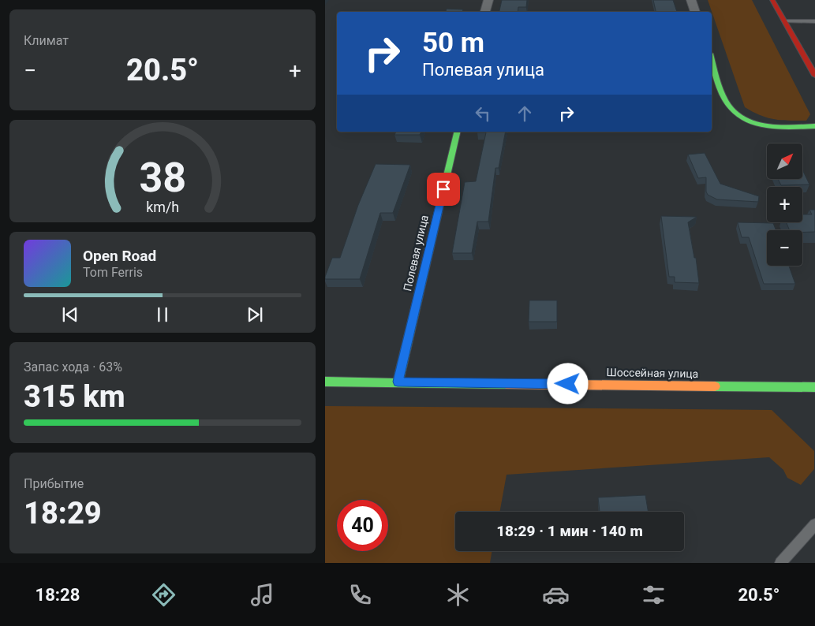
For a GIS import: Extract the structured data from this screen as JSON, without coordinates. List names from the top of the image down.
{
  "streets": {
    "street": ["Полевая улица", "Шоссейная улица"]
  },
  "crossings": [
    ["Полевая улица", "Шоссейная улица"]
  ],
  "north": "top right",
  "page": {
    "tile": [
      "Климат",
      ["Запас хода · 63%", "315 km"],
      ["Прибытие", "18:29"]
    ],
    "turn": ["50 m", "Полевая улица"],
    "heat": ["−", "20.5°", "+"],
    "map_buttons": ["+", "−"],
    "song": ["Open Road", "Tom Ferris"],
    "limit": "40",
    "trip": "18:29 · 1 мин · 140 m",
    "tabs": ["18:28", "20.5°"],
    "gauge": ["38", "km/h"]
  }
}
